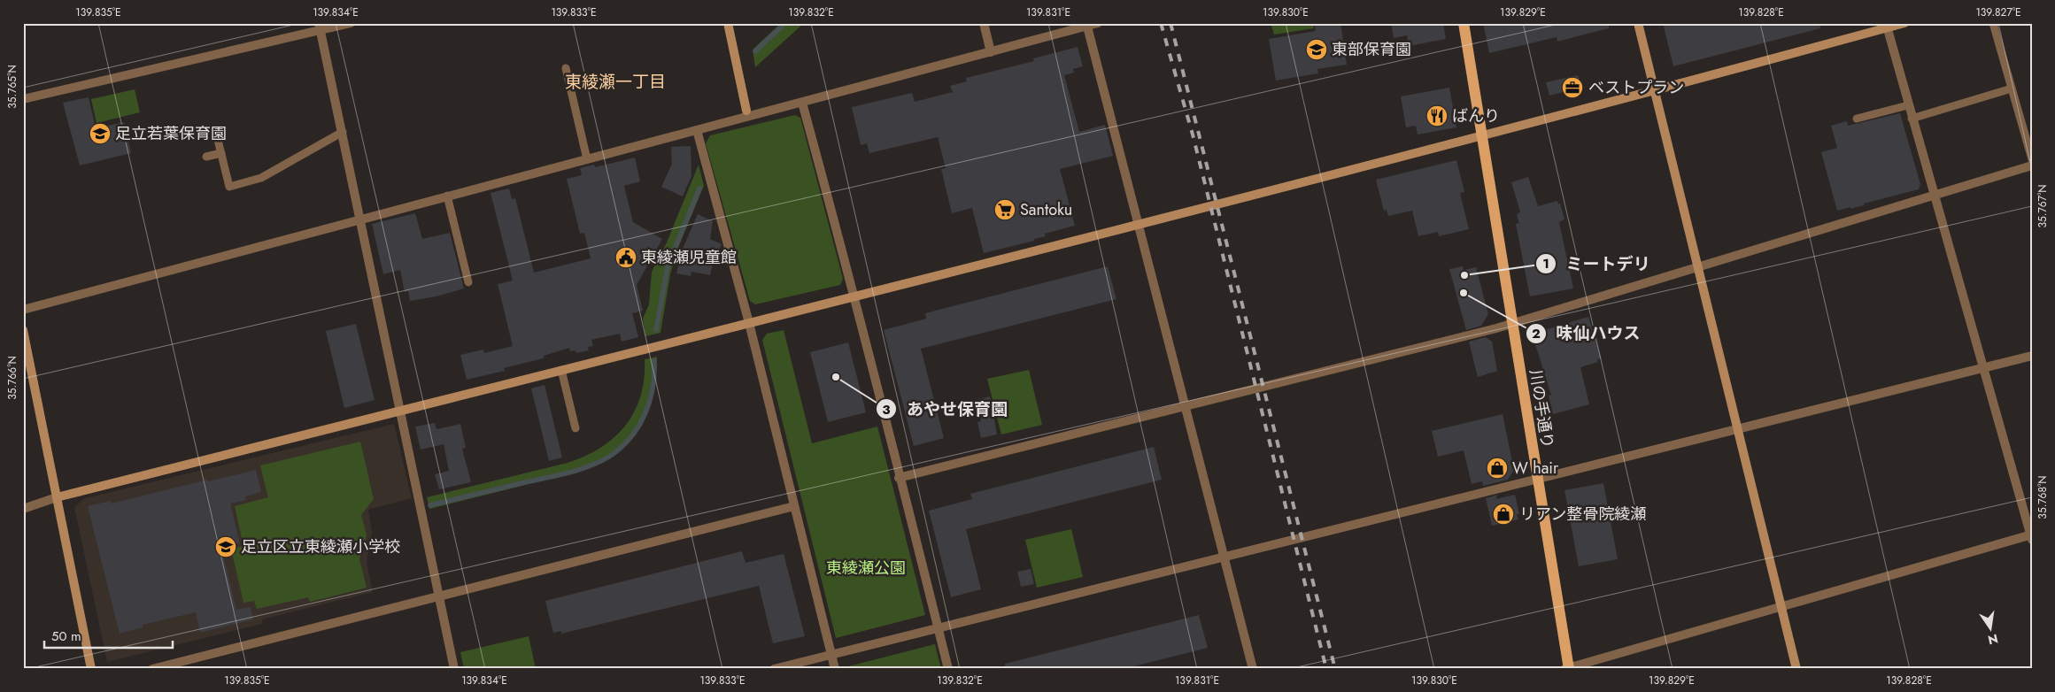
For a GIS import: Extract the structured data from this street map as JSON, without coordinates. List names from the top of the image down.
{
  "streets": {
    "main road": ["川の手通り"]
  },
  "districts": ["東綾瀬一丁目"],
  "parks": ["東綾瀬公園"],
  "places": {
    "school or university": ["東部保育園", "足立若葉保育園", "足立区立東綾瀬小学校"],
    "office": ["ベストプラン"],
    "restaurant": ["ばんり"],
    "supermarket": ["Santoku"],
    "public building": ["東綾瀬児童館"],
    "other": ["ミートデリ", "味仙ハウス", "あやせ保育園"],
    "shop": ["W hair", "リアン整骨院綾瀬"]
  },
  "scale_bar": "50 m",
  "north": "bottom",
  "coordinates": [
    "139.835°E",
    "139.834°E",
    "139.833°E",
    "139.832°E",
    "139.831°E",
    "139.830°E",
    "139.829°E",
    "139.828°E",
    "139.827°E",
    "35.765°N",
    "35.767°N",
    "35.766°N",
    "35.768°N"
  ]
}
